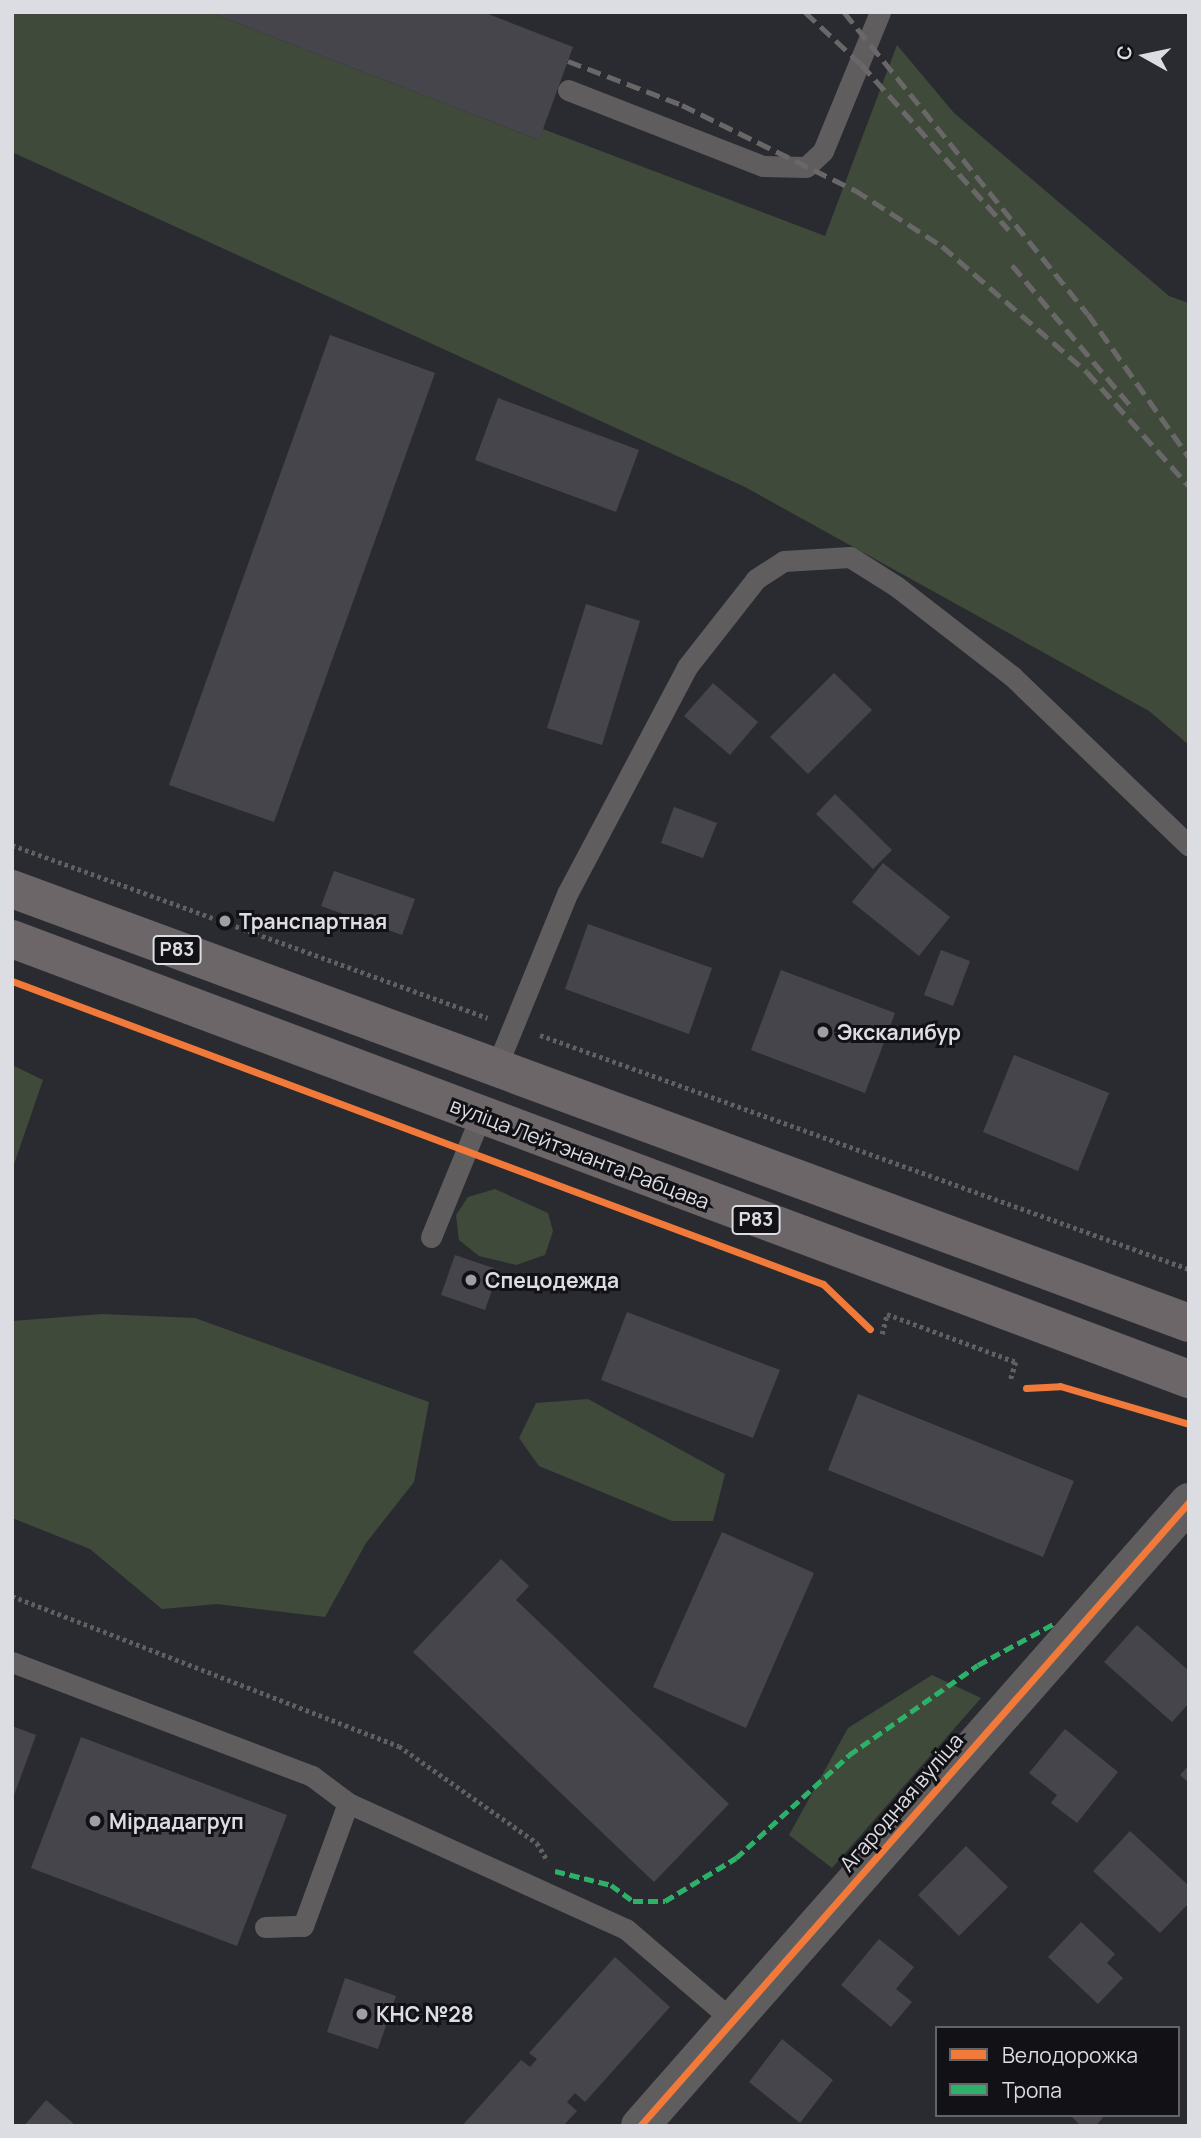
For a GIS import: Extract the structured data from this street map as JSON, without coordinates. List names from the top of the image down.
{
  "streets": {
    "highway": ["Р83", "вуліца Лейтэнанта Рабцава"],
    "street": ["Агародная вуліца"]
  },
  "places": [
    "Транспартная",
    "Экскалибур",
    "Спецодежда",
    "Мірдадагруп",
    "КНС №28"
  ],
  "legend": ["Велодорожка", "Тропа"],
  "north": "left"
}
